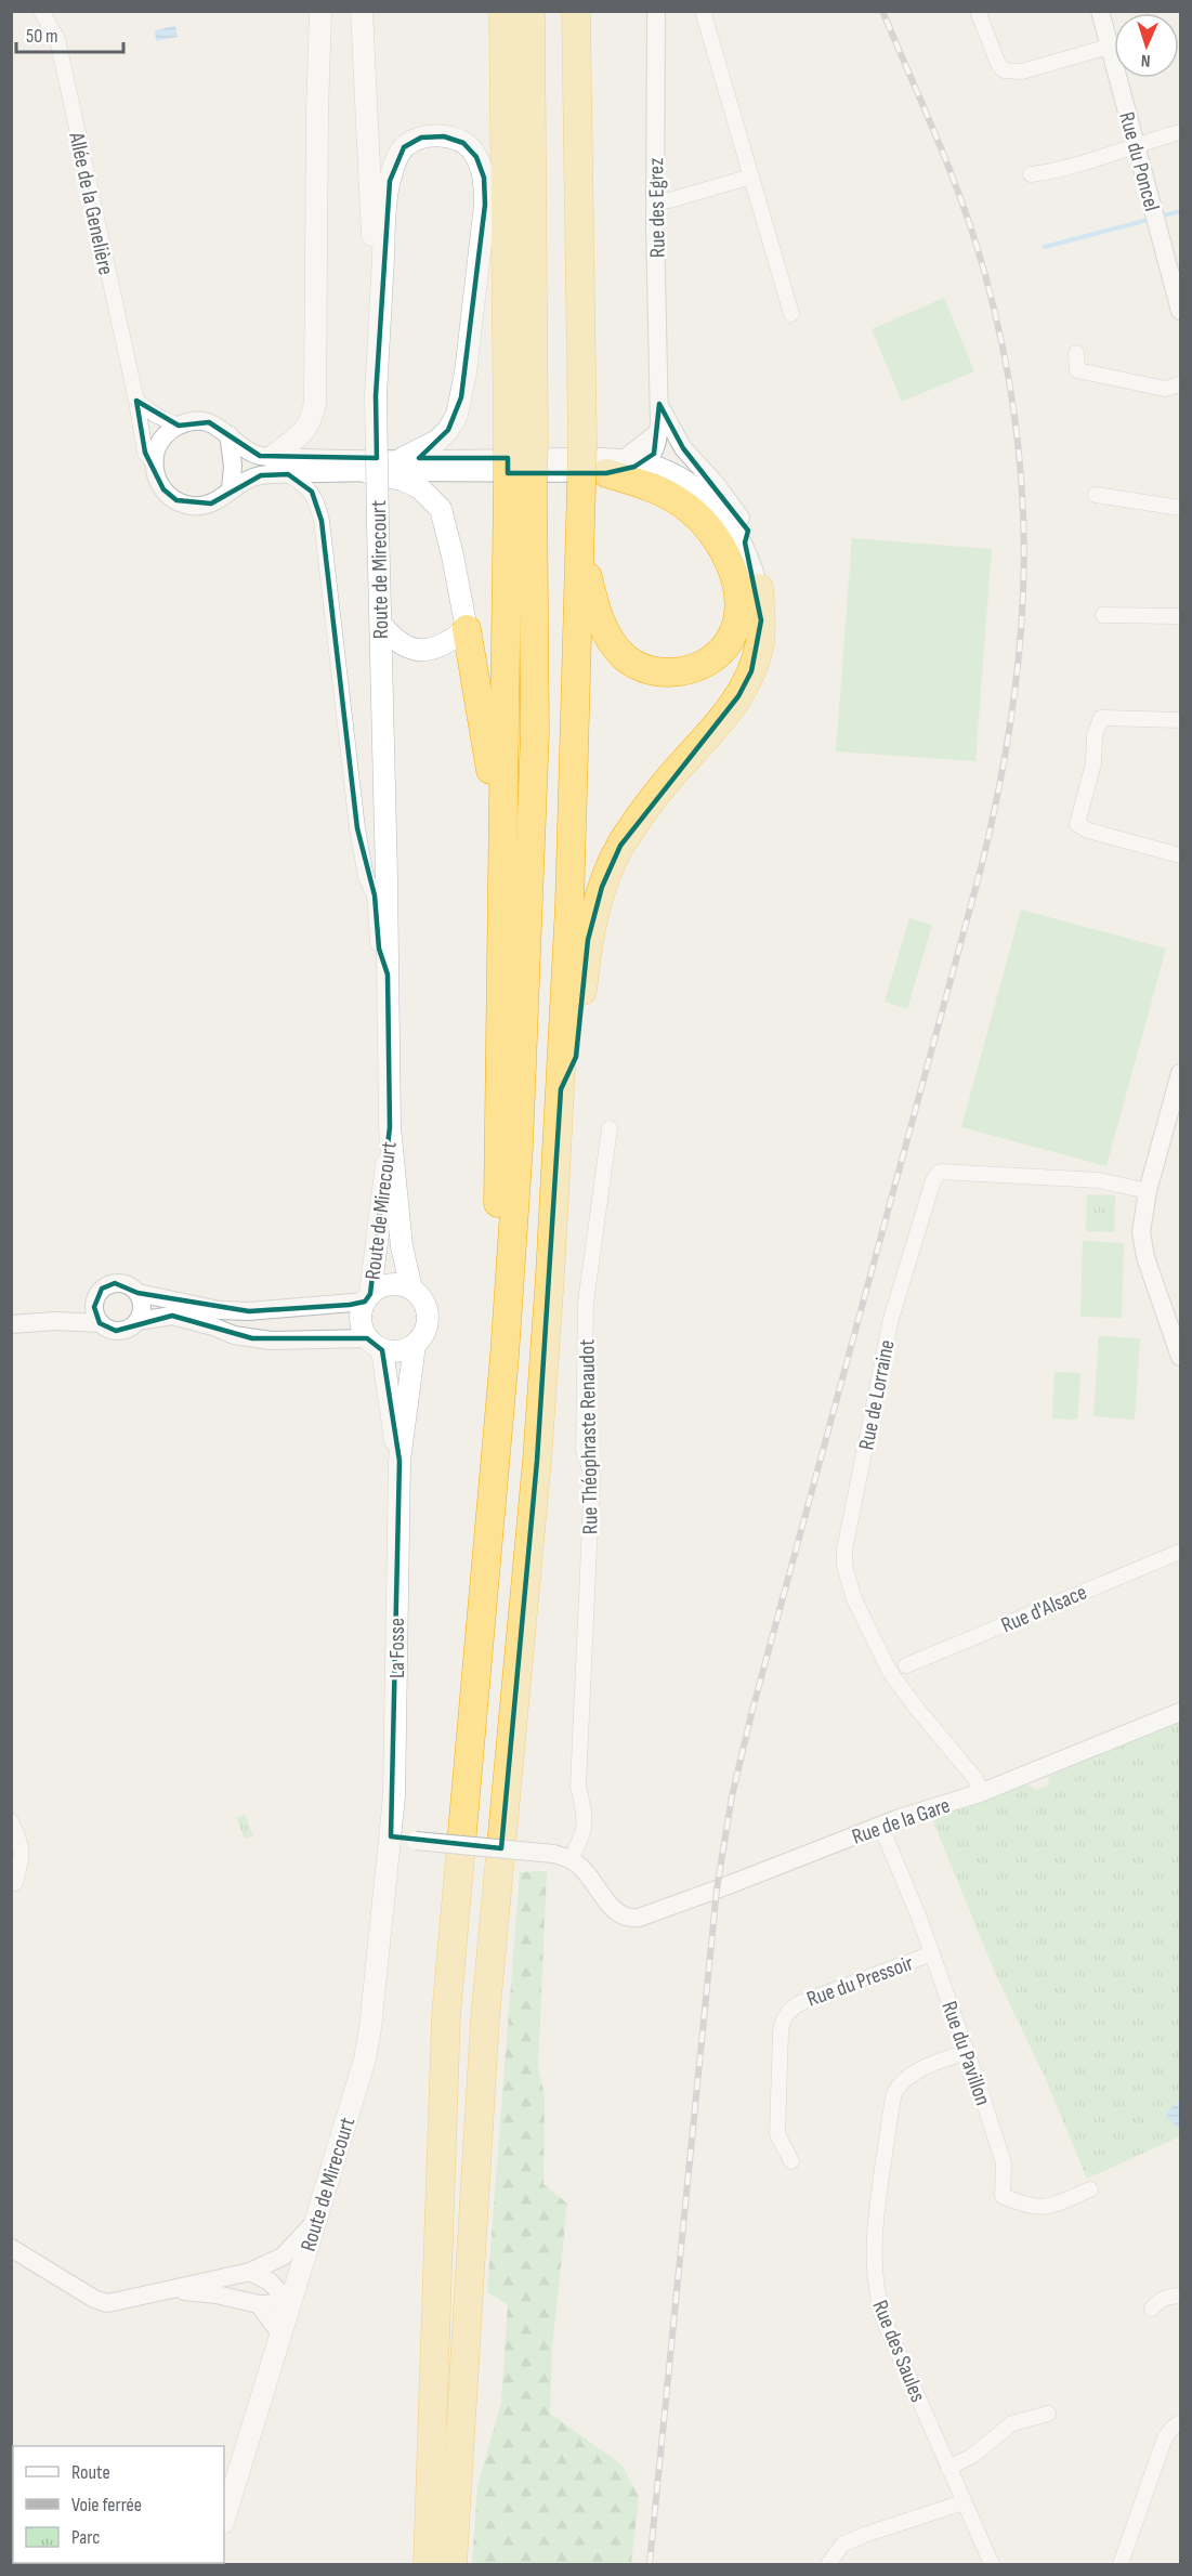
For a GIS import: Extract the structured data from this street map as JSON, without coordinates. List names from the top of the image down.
{
  "streets": {
    "main road": ["Route de Mirecourt", "La Fosse"],
    "street": [
      "Rue du Poncel",
      "Allée de la Genelière",
      "Rue des Egrez",
      "Rue de Lorraine",
      "Rue Théophraste Renaudot",
      "Rue d'Alsace",
      "Rue de la Gare",
      "Rue du Pressoir",
      "Rue du Pavillon",
      "Rue des Saules"
    ]
  },
  "crossings": [
    ["Route de Mirecourt", "La Fosse"],
    ["Rue de Lorraine", "Rue de la Gare"],
    ["Rue Théophraste Renaudot", "Rue de la Gare"],
    ["Rue de la Gare", "Rue du Pavillon"],
    ["Rue du Pressoir", "Rue du Pavillon"],
    ["Rue du Pavillon", "Rue des Saules"]
  ],
  "legend": ["Route", "Voie ferrée", "Parc"],
  "scale_bar": "50 m",
  "north": "bottom"
}
